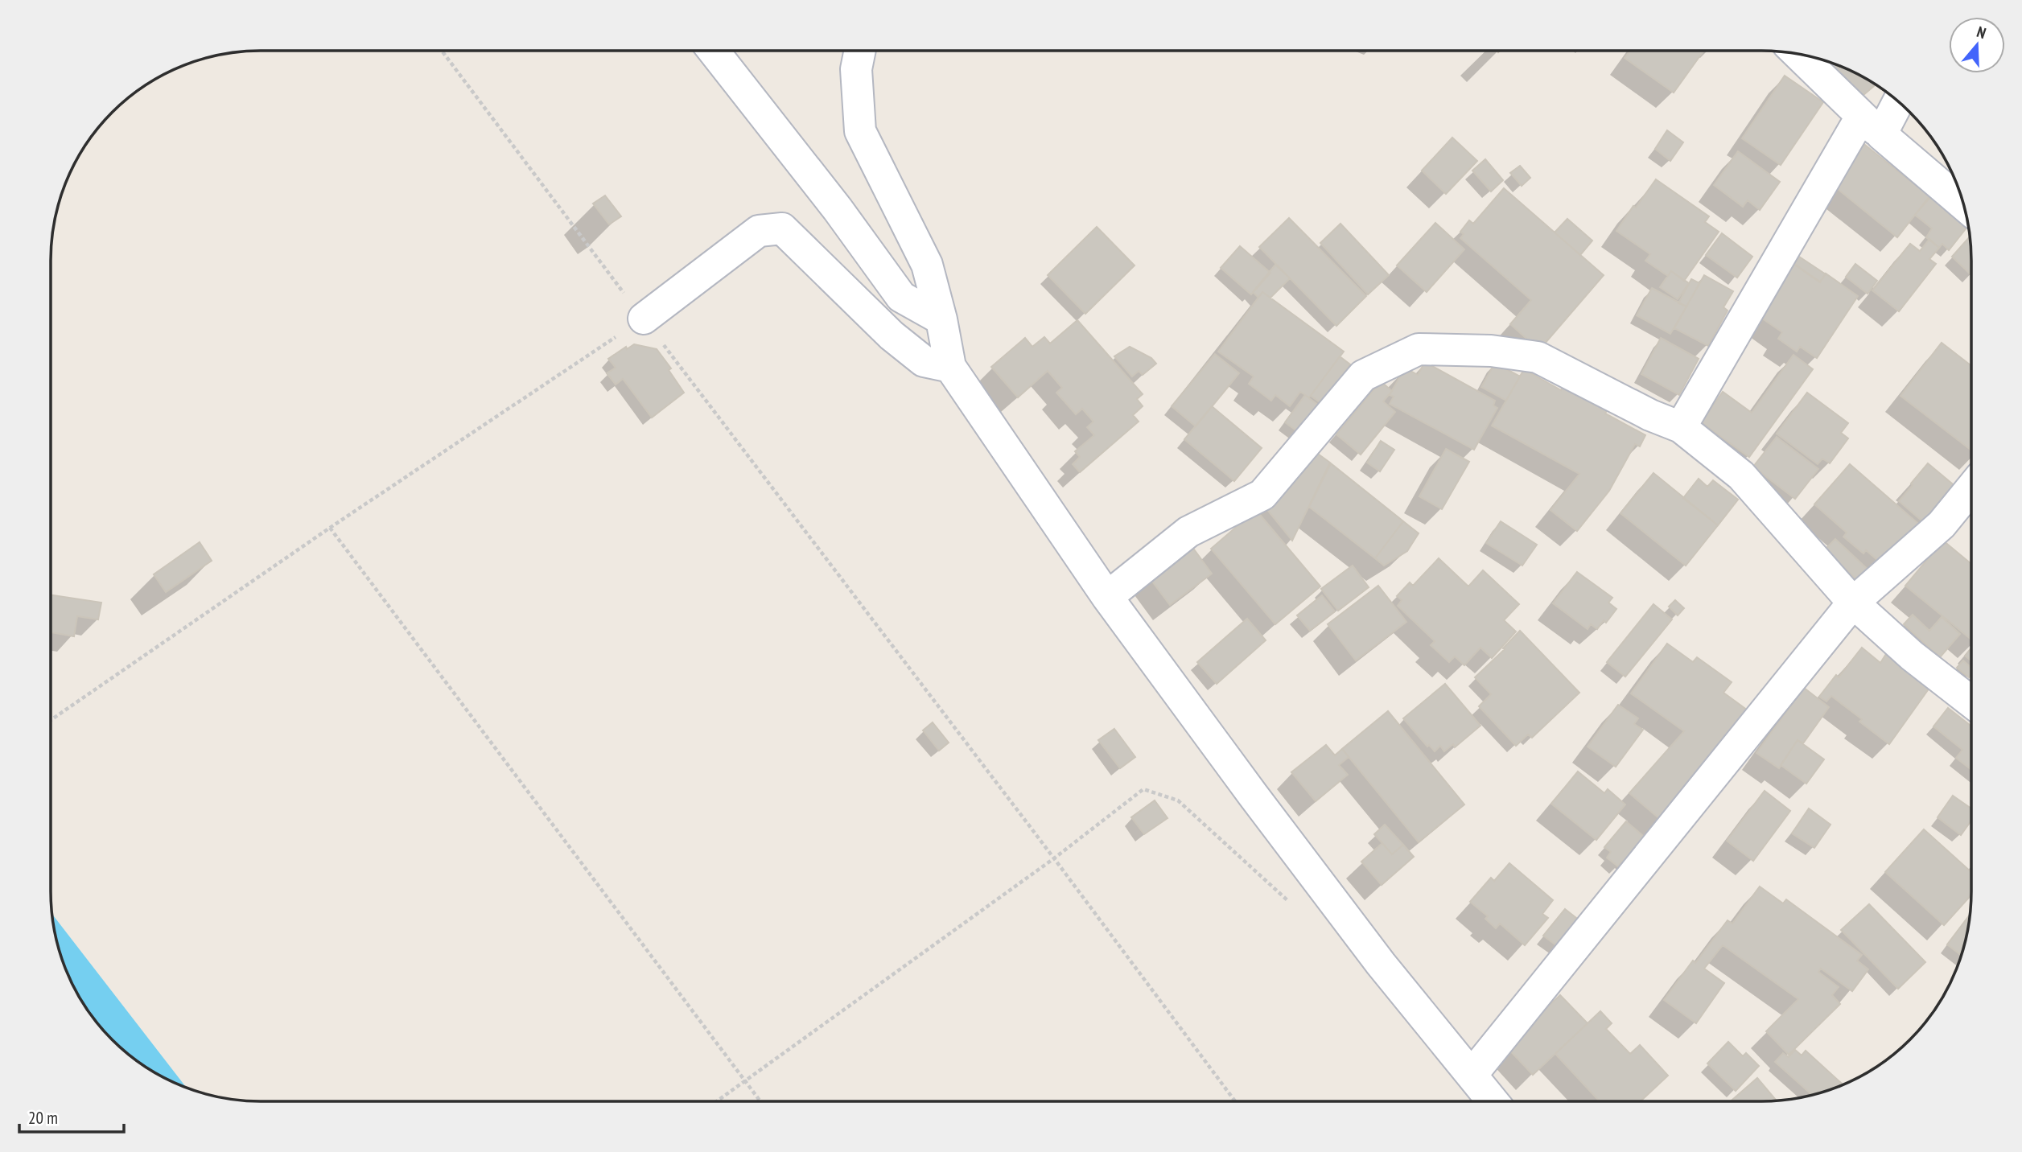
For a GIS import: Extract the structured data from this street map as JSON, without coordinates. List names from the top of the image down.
{
  "scale_bar": "20 m",
  "north": "top"
}
